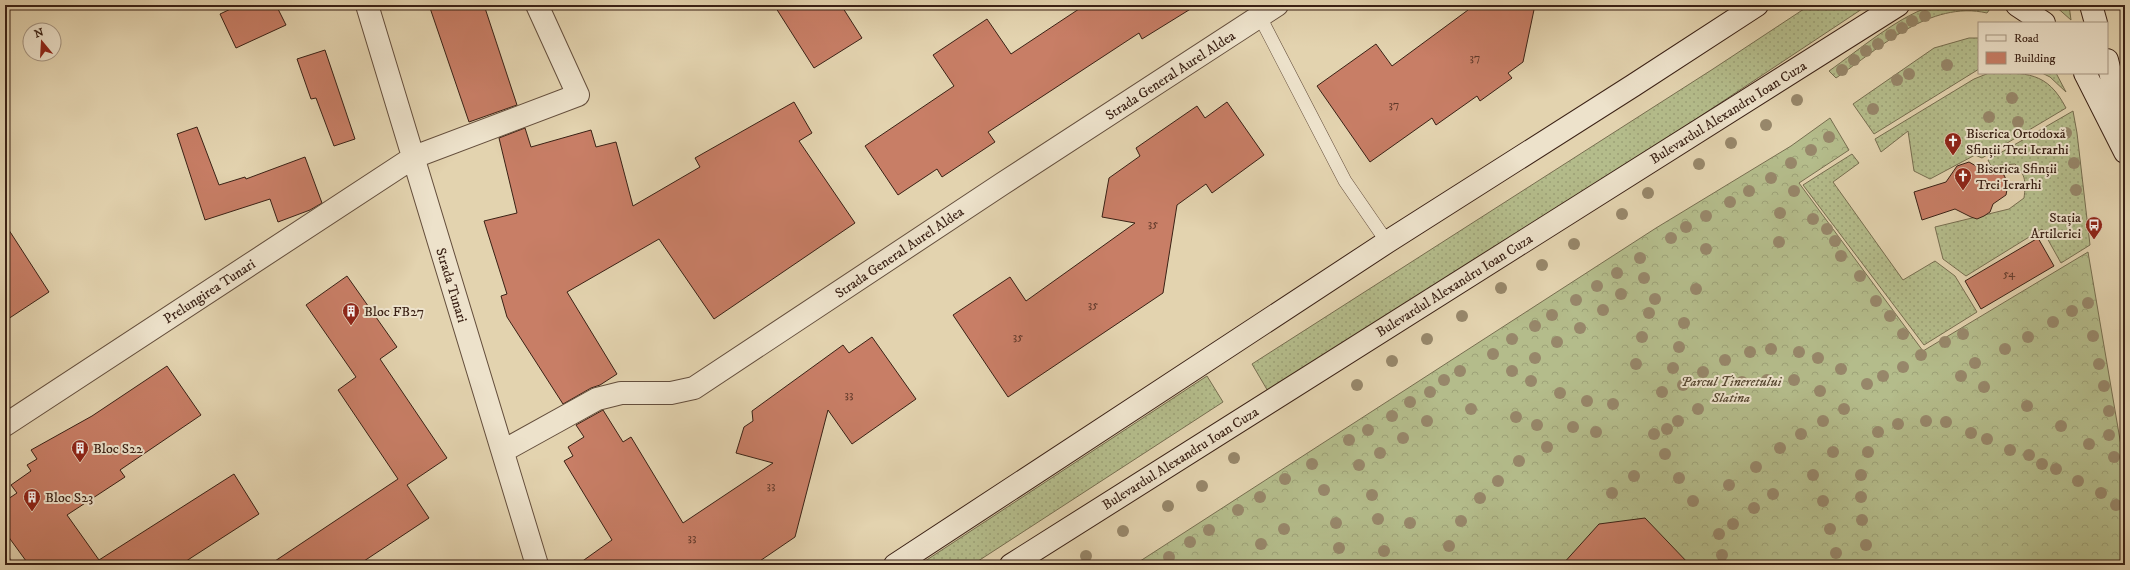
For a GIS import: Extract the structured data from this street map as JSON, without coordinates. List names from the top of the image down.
{
  "streets": {
    "main road": [
      "Strada General Aurel Aldea",
      "Bulevardul Alexandru Ioan Cuza",
      "Strada Tunari",
      "Prelungirea Tunari"
    ]
  },
  "crossings": [
    ["Strada General Aurel Aldea", "Strada Tunari"],
    ["Strada Tunari", "Prelungirea Tunari"]
  ],
  "parks": ["Parcul Tineretului Slatina"],
  "places": {
    "church": ["Biserica Ortodoxă Sfinții Trei Ierarhi", "Biserica Sfinții Trei Ierarhi"],
    "bus stop": ["Stația Artileriei"],
    "building": ["Bloc FB27", "Bloc S22", "Bloc S23"]
  },
  "house_numbers": [
    "37",
    "37",
    "35",
    "54",
    "35",
    "35",
    "33",
    "33",
    "33"
  ],
  "legend": ["Road", "Building"],
  "north": "top"
}
